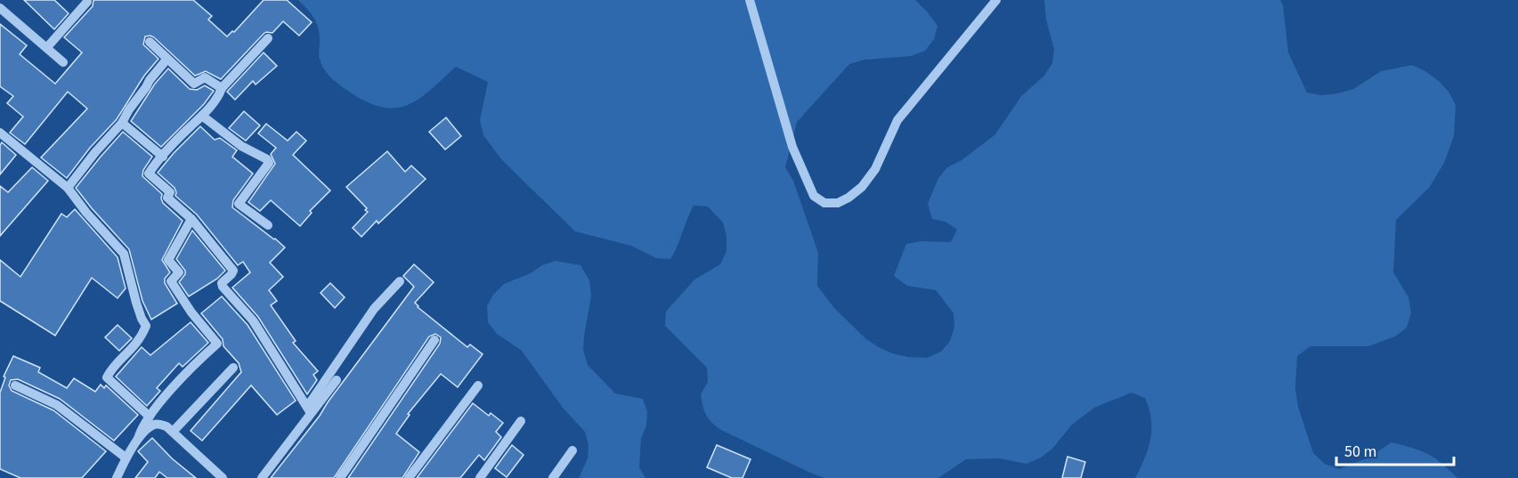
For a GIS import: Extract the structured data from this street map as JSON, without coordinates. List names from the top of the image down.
{
  "scale_bar": "50 m"
}
